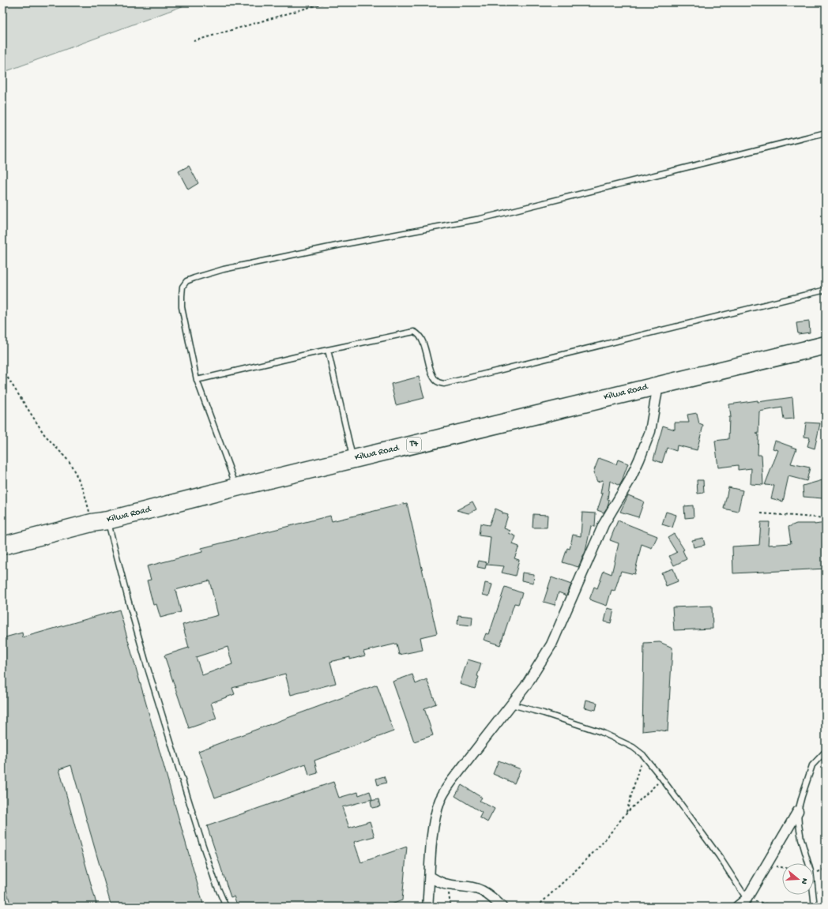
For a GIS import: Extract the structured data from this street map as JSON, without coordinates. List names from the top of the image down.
{
  "streets": {
    "highway": ["Kilwa Road", "T7"]
  },
  "north": "right"
}
